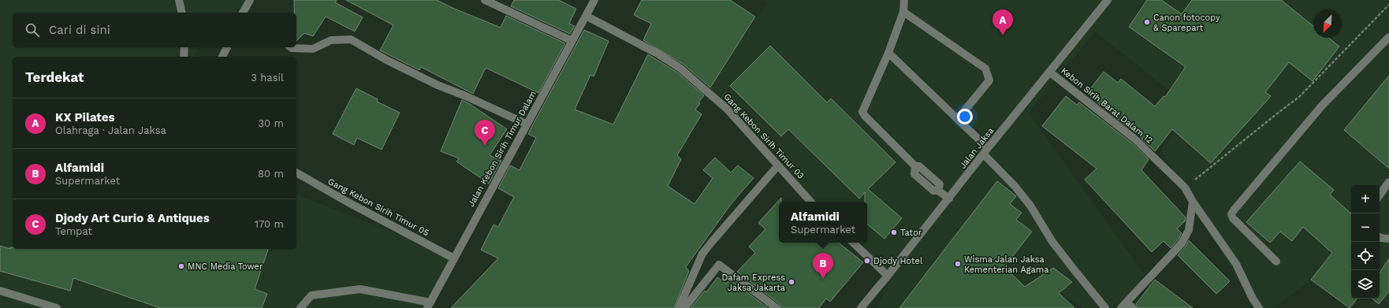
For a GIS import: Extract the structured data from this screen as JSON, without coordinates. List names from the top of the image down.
{
  "streets": {
    "street": [
      "Kebon Sirih Barat Dalam 12",
      "Gang Kebon Sirih Timur 03",
      "Jalan Jaksa",
      "Jalan Kebon Sirih Timur Dalam",
      "Gang Kebon Sirih Timur 05"
    ]
  },
  "crossings": [
    ["Kebon Sirih Barat Dalam 12", "Jalan Jaksa"],
    ["Gang Kebon Sirih Timur 03", "Jalan Kebon Sirih Timur Dalam"],
    ["Jalan Kebon Sirih Timur Dalam", "Gang Kebon Sirih Timur 05"]
  ],
  "places": [
    "Canon fotocopy & Sparepart",
    "Tator",
    "Djody Hotel",
    "Wisma Jalan Jaksa Kementerian Agama",
    "MNC Media Tower",
    "Dafam Express Jaksa Jakarta"
  ],
  "north": "bottom left",
  "page": {
    "pins": ["A", "C", "B"],
    "search": "Cari di sini",
    "heading": ["Terdekat", "3 hasil"],
    "list": [
      {
        "mark": "A",
        "name": "KX Pilates",
        "note": "Olahraga · Jalan Jaksa",
        "value": "30 m"
      },
      {
        "mark": "B",
        "name": "Alfamidi",
        "note": "Supermarket",
        "value": "80 m"
      },
      {
        "mark": "C",
        "name": "Djody Art Curio & Antiques",
        "note": "Tempat",
        "value": "170 m"
      }
    ],
    "map_buttons": ["+", "−"],
    "popup": ["Alfamidi", "Supermarket"]
  }
}
